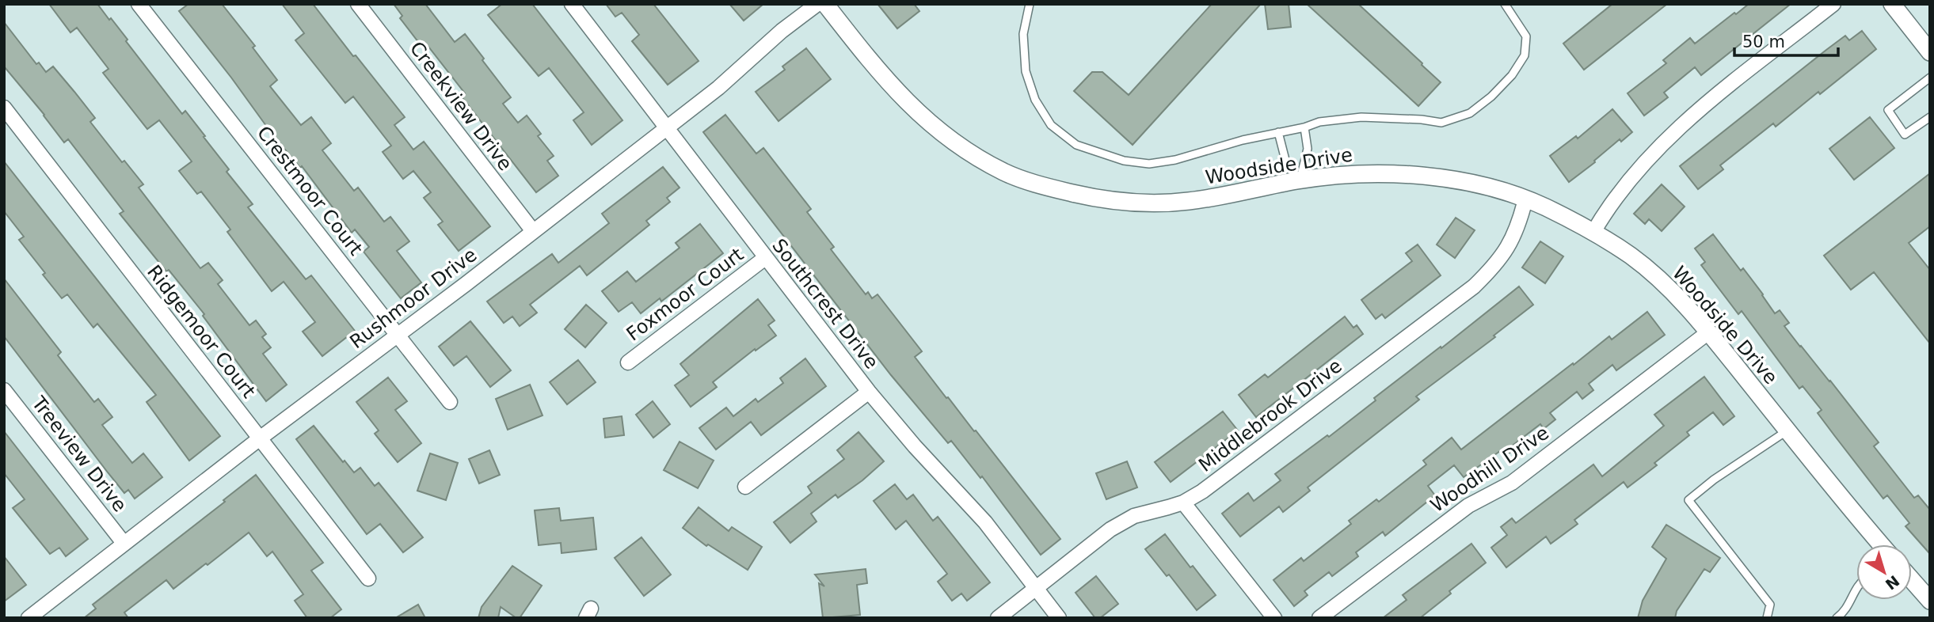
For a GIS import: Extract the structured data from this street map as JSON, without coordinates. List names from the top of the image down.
{
  "streets": {
    "street": [
      "Creekview Drive",
      "Woodside Drive",
      "Crestmoor Court",
      "Foxmoor Court",
      "Rushmoor Drive",
      "Southcrest Drive",
      "Ridgemoor Court",
      "Middlebrook Drive",
      "Treeview Drive",
      "Woodhill Drive"
    ]
  },
  "crossings": [
    ["Creekview Drive", "Rushmoor Drive"],
    ["Woodside Drive", "Middlebrook Drive"],
    ["Woodside Drive", "Woodhill Drive"],
    ["Crestmoor Court", "Rushmoor Drive"],
    ["Foxmoor Court", "Southcrest Drive"],
    ["Rushmoor Drive", "Southcrest Drive"],
    ["Rushmoor Drive", "Ridgemoor Court"],
    ["Rushmoor Drive", "Treeview Drive"],
    ["Southcrest Drive", "Middlebrook Drive"]
  ],
  "scale_bar": "50 m",
  "north": "bottom right"
}
